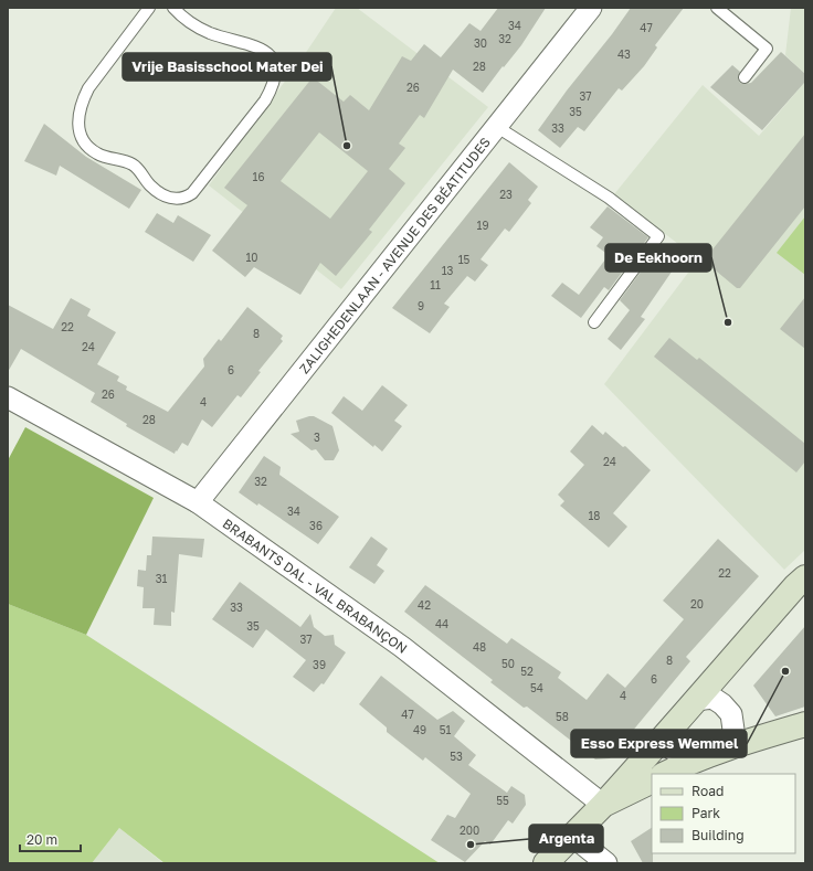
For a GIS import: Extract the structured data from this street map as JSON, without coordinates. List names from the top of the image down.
{
  "streets": {
    "street": ["ZALIGHEDENLAAN - AVENUE DES BÉATITUDES", "BRABANTS DAL - VAL BRABANÇON"]
  },
  "crossings": [
    ["ZALIGHEDENLAAN - AVENUE DES BÉATITUDES", "BRABANTS DAL - VAL BRABANÇON"]
  ],
  "places": [
    "Vrije Basisschool Mater Dei",
    "De Eekhoorn",
    "Esso Express Wemmel",
    "Argenta"
  ],
  "house_numbers": [
    "34",
    "47",
    "32",
    "30",
    "43",
    "28",
    "26",
    "37",
    "35",
    "33",
    "16",
    "23",
    "19",
    "10",
    "15",
    "13",
    "11",
    "9",
    "22",
    "8",
    "24",
    "6",
    "26",
    "4",
    "28",
    "3",
    "24",
    "32",
    "34",
    "18",
    "36",
    "22",
    "31",
    "20",
    "42",
    "33",
    "44",
    "35",
    "37",
    "48",
    "8",
    "50",
    "39",
    "52",
    "6",
    "54",
    "4",
    "47",
    "58",
    "49",
    "51",
    "53",
    "55",
    "200"
  ],
  "legend": ["Road", "Park", "Building"],
  "scale_bar": "20 m"
}
